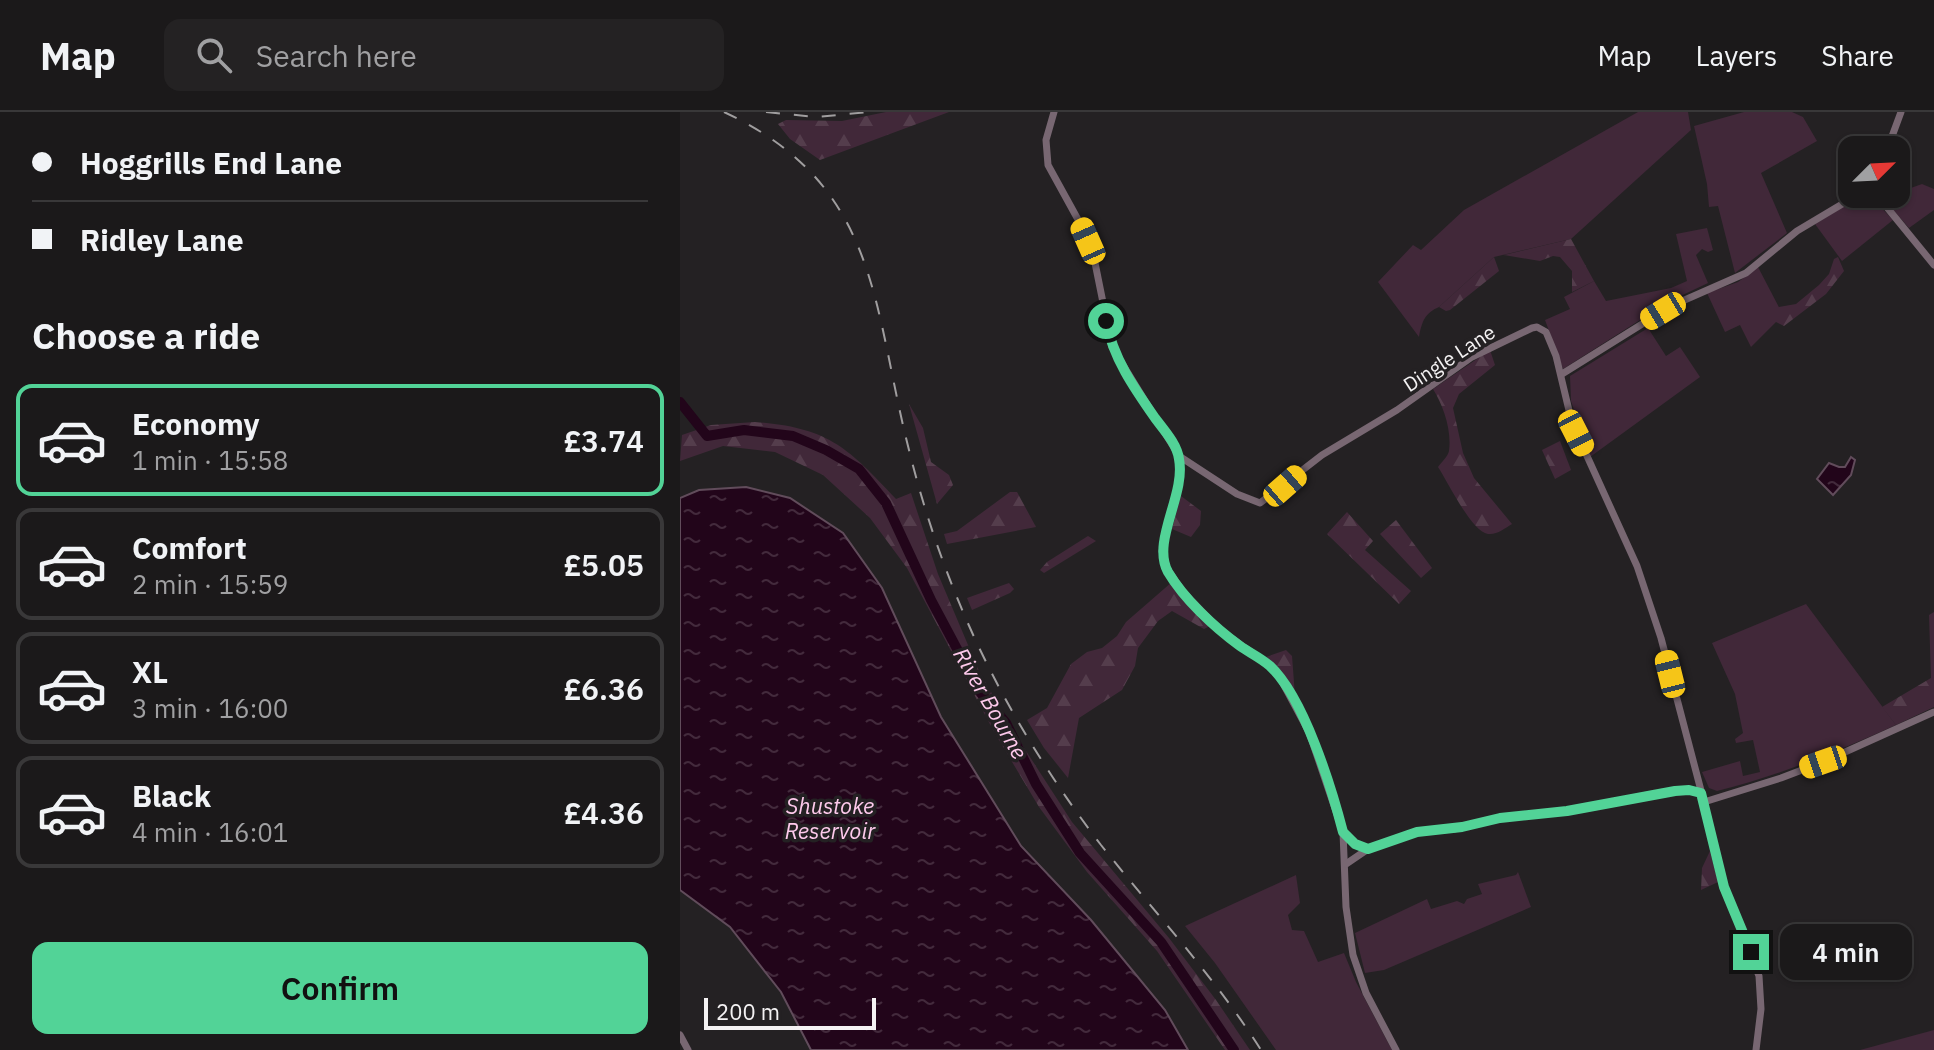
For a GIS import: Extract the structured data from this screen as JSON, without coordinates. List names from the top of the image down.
{
  "streets": {
    "street": ["Dingle Lane"]
  },
  "water": ["River Bourne", "Shustoke Reservoir"],
  "scale_bar": "200 m",
  "north": "top right",
  "page": {
    "header": "Map",
    "search": "Search here",
    "nav": ["Map", "Layers", "Share"],
    "banner": ["Hoggrills End Lane", "Ridley Lane"],
    "heading": "Choose a ride",
    "list": [
      {
        "name": "Economy",
        "note": "1 min · 15:58",
        "value": "£3.74"
      },
      {
        "name": "Comfort",
        "note": "2 min · 15:59",
        "value": "£5.05"
      },
      {
        "name": "XL",
        "note": "3 min · 16:00",
        "value": "£6.36"
      },
      {
        "name": "Black",
        "note": "4 min · 16:01",
        "value": "£4.36"
      }
    ],
    "bubble": "4 min",
    "buttons": "Confirm",
    "scale": "200 m"
  }
}
